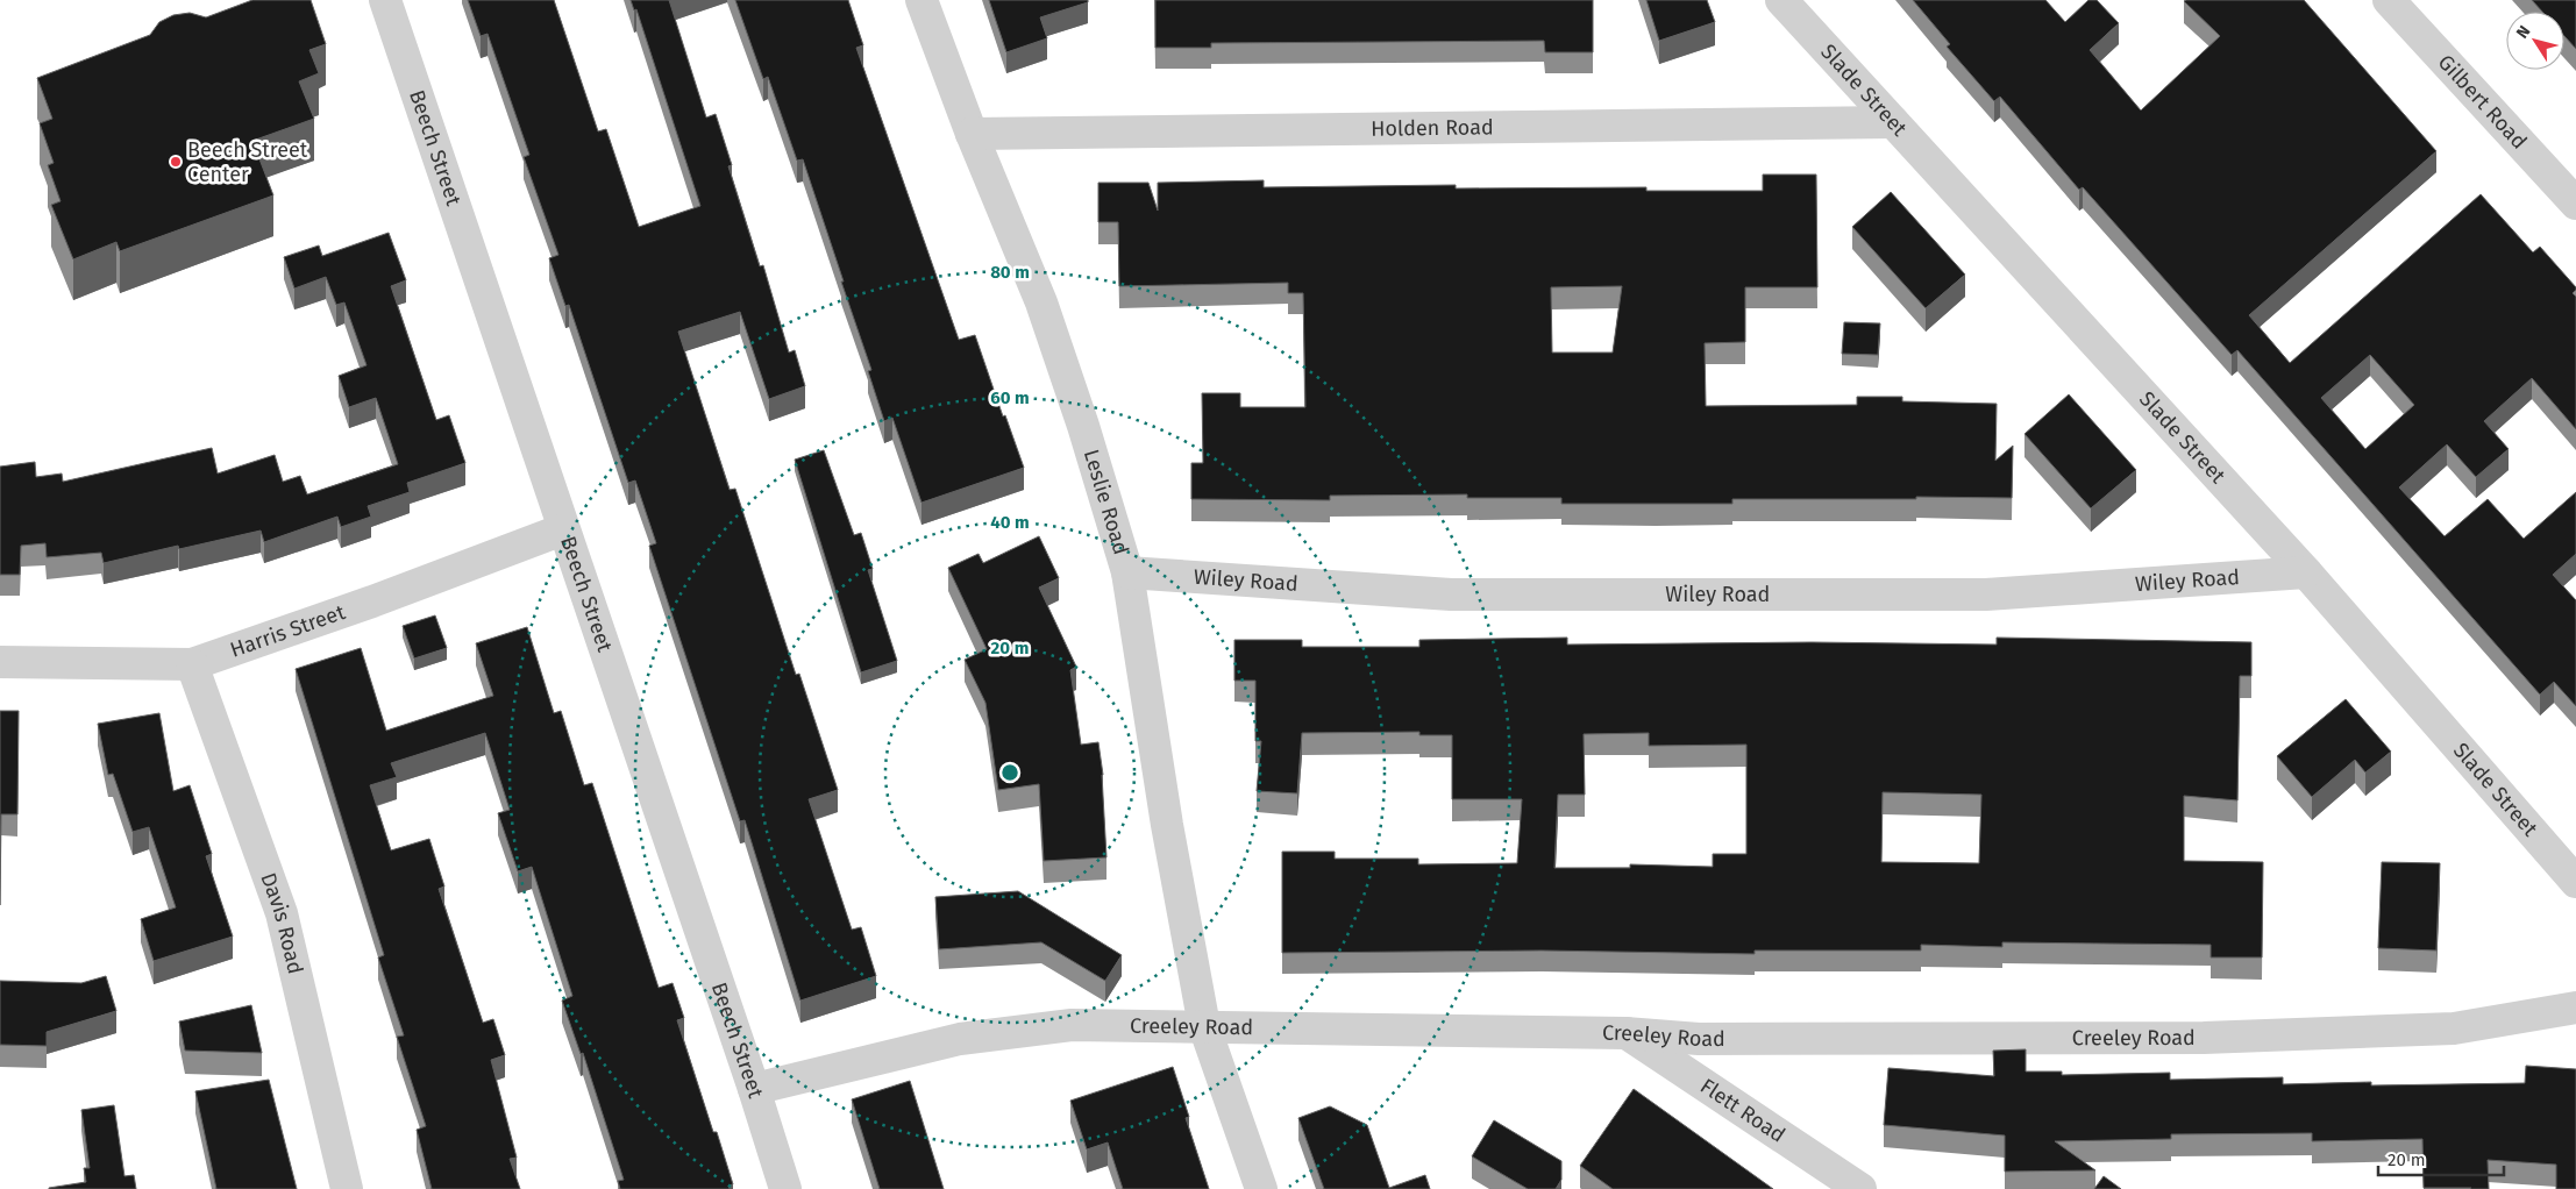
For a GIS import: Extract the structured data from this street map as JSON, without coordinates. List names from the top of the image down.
{
  "streets": {
    "street": [
      "Slade Street",
      "Gilbert Road",
      "Holden Road",
      "Beech Street",
      "Leslie Road",
      "Wiley Road",
      "Harris Street",
      "Davis Road",
      "Creeley Road",
      "Flett Road"
    ]
  },
  "crossings": [
    ["Slade Street", "Holden Road"],
    ["Slade Street", "Wiley Road"],
    ["Holden Road", "Leslie Road"],
    ["Beech Street", "Harris Street"],
    ["Beech Street", "Creeley Road"],
    ["Leslie Road", "Wiley Road"],
    ["Leslie Road", "Creeley Road"],
    ["Harris Street", "Davis Road"],
    ["Creeley Road", "Flett Road"]
  ],
  "places": ["Beech Street Center"],
  "scale_bar": "20 m",
  "north": "top left",
  "rings": [
    "80 m",
    "60 m",
    "40 m",
    "20 m"
  ]
}
